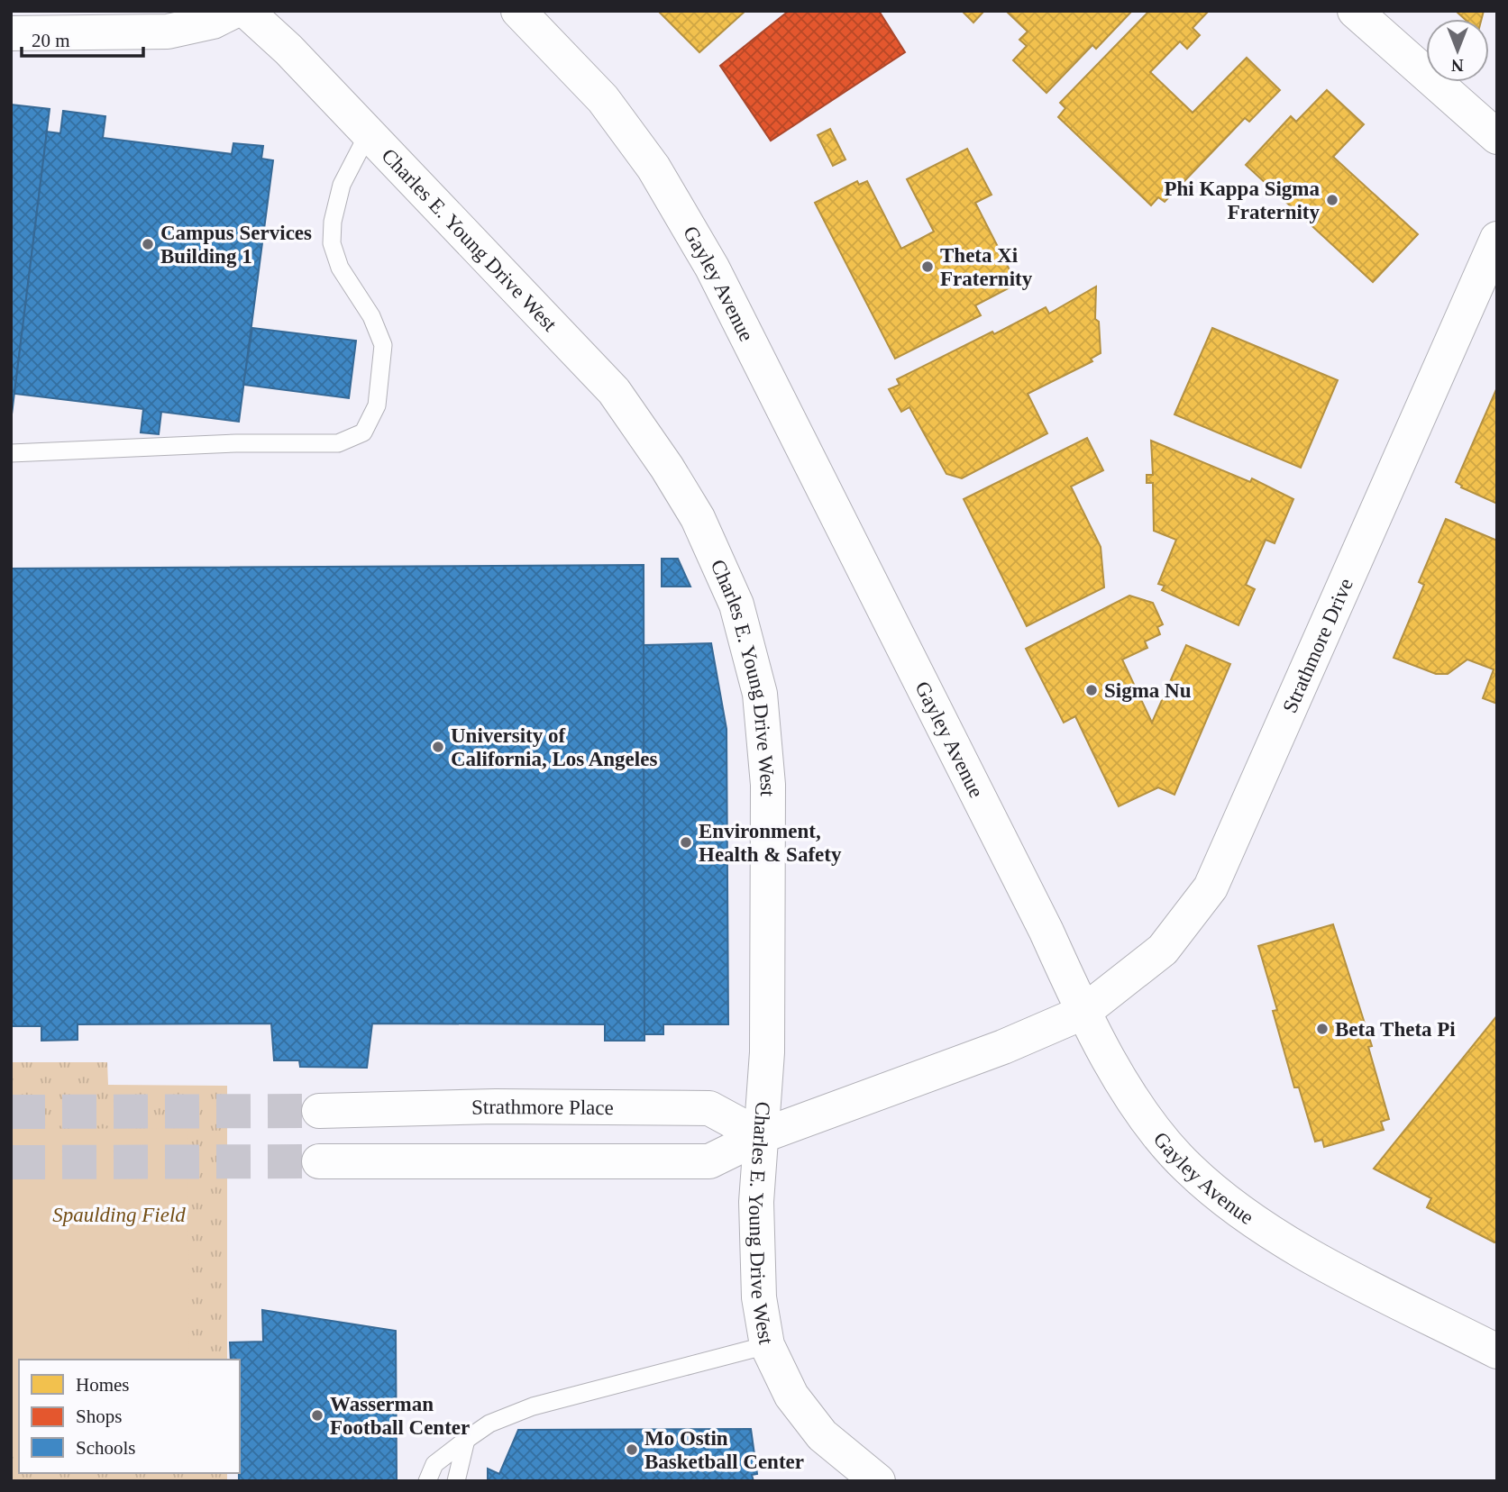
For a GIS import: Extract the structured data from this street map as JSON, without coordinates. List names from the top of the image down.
{
  "streets": {
    "street": [
      "Charles E. Young Drive West",
      "Gayley Avenue",
      "Strathmore Drive",
      "Strathmore Place"
    ]
  },
  "crossings": [
    ["Charles E. Young Drive West", "Strathmore Place"],
    ["Gayley Avenue", "Strathmore Drive"]
  ],
  "parks": ["Spaulding Field"],
  "places": [
    "Phi Kappa Sigma Fraternity",
    "Campus Services Building 1",
    "Theta Xi Fraternity",
    "Sigma Nu",
    "University of California, Los Angeles",
    "Environment, Health & Safety",
    "Beta Theta Pi",
    "Wasserman Football Center",
    "Mo Ostin Basketball Center"
  ],
  "legend": ["Homes", "Shops", "Schools"],
  "scale_bar": "20 m",
  "north": "bottom"
}
